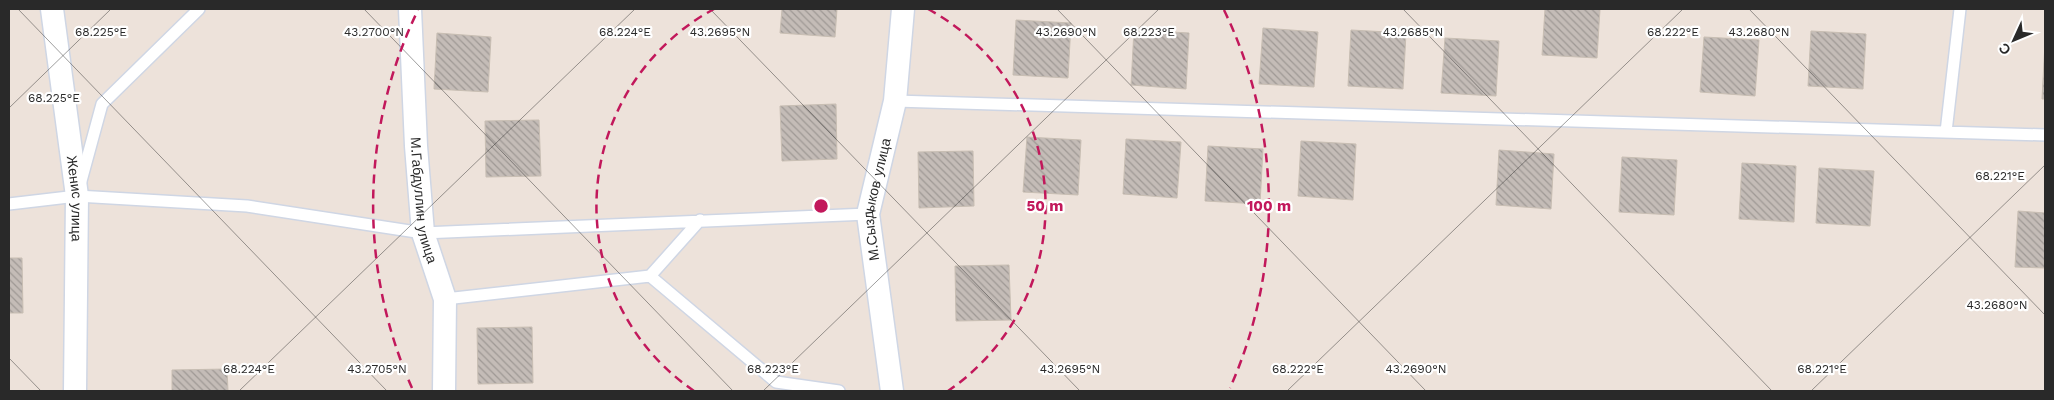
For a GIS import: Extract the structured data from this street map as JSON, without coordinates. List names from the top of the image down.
{
  "streets": {
    "street": ["Женис улица", "М.Сыздыков улица", "М.Габдуллин улица"]
  },
  "north": "bottom left",
  "coordinates": [
    "68.225°E",
    "68.224°E",
    "68.223°E",
    "68.222°E",
    "43.2700°N",
    "43.2695°N",
    "43.2690°N",
    "43.2685°N",
    "43.2680°N",
    "68.221°E",
    "43.2705°N"
  ],
  "rings": ["50 m", "100 m"]
}
